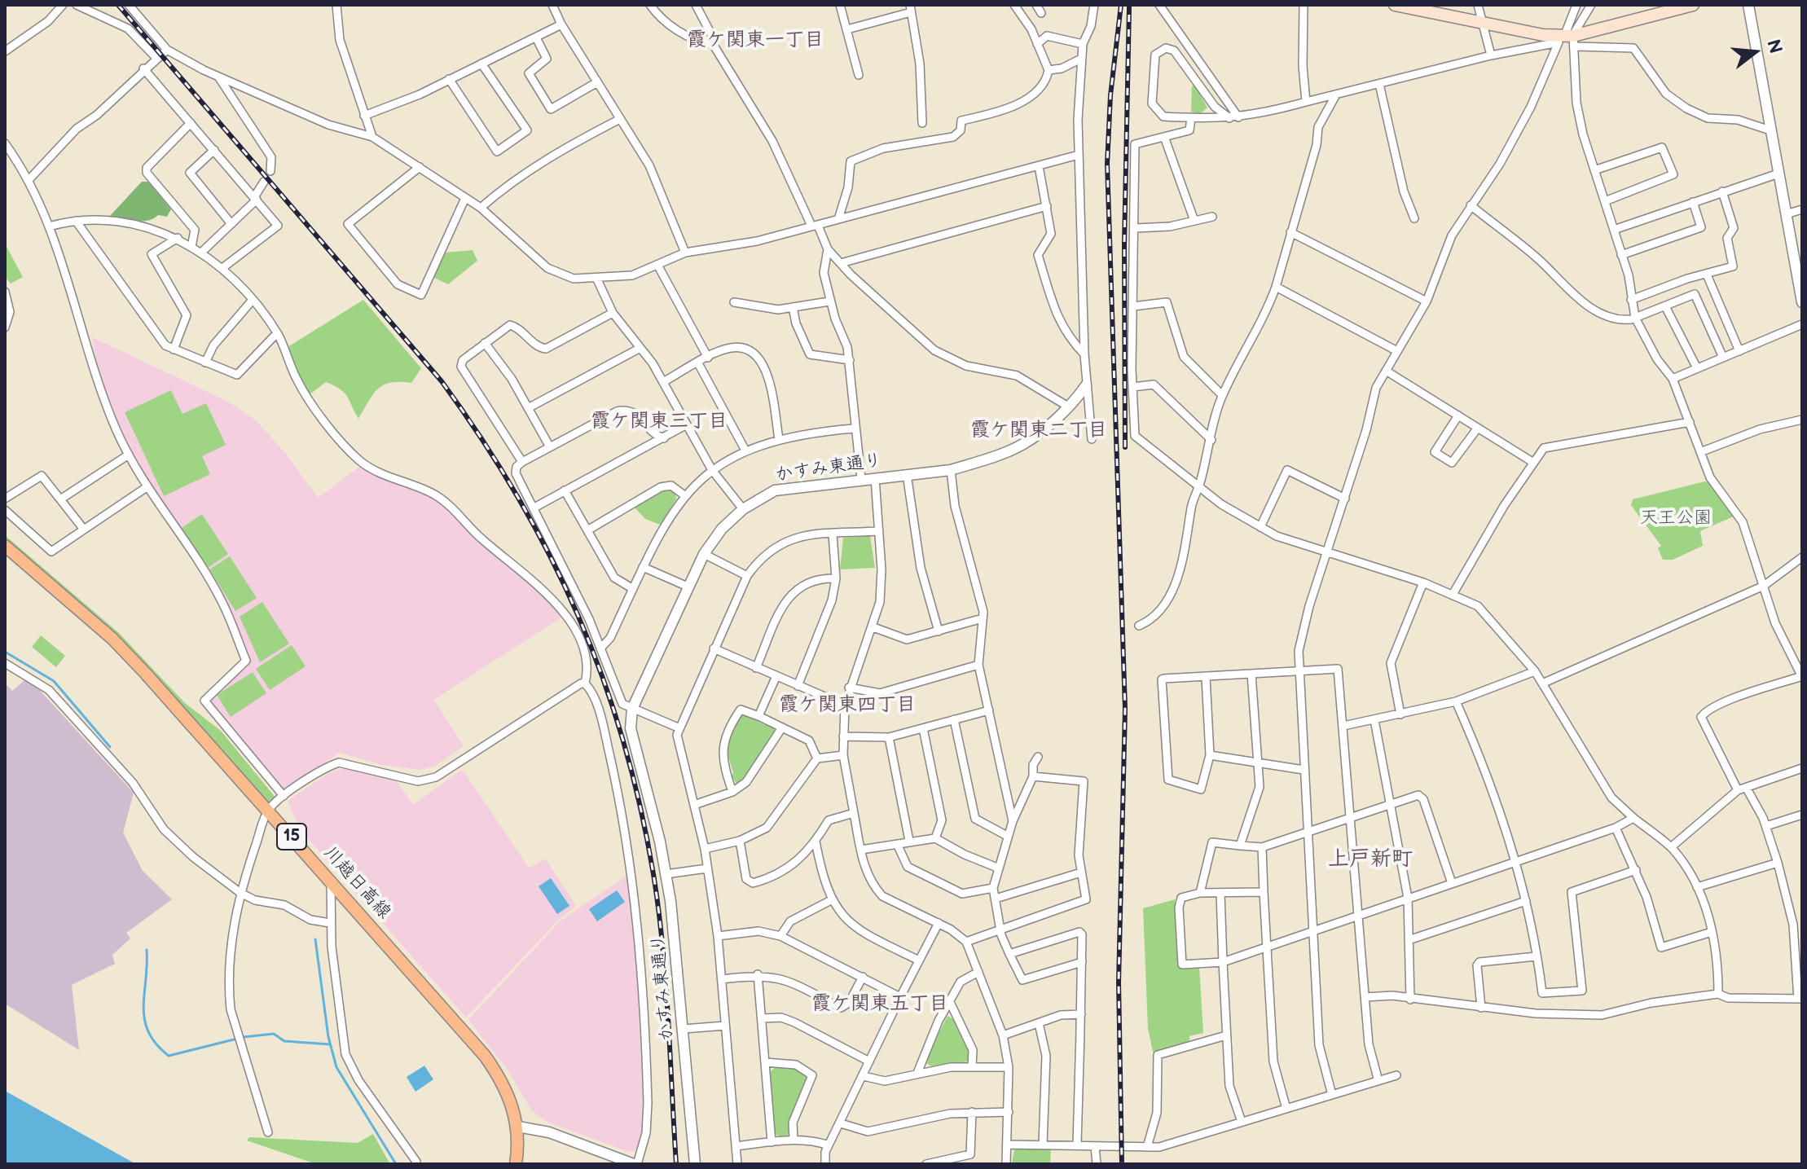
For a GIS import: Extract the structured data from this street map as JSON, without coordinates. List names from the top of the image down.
{
  "streets": {
    "main road": ["15", "川越日高線"],
    "street": ["かすみ東通り"]
  },
  "districts": [
    "霞ケ関東一丁目",
    "霞ケ関東三丁目",
    "霞ケ関東二丁目",
    "霞ケ関東四丁目",
    "上戸新町",
    "霞ケ関東五丁目"
  ],
  "parks": ["天王公園"],
  "north": "right"
}
